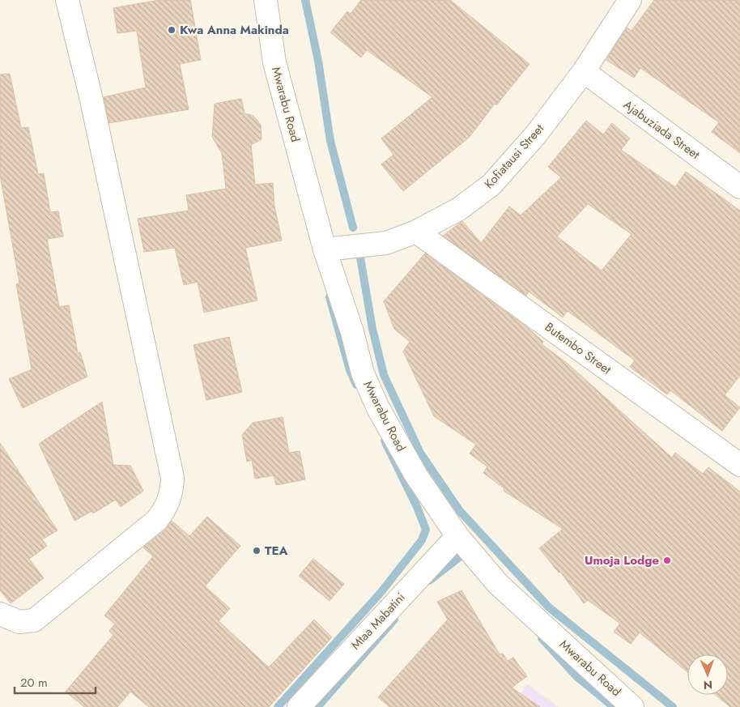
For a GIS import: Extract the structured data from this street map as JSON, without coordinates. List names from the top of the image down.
{
  "streets": {
    "street": [
      "Mwarabu Road",
      "Ajabuziada Street",
      "Kofiatausi Street",
      "Butembo Street",
      "Mtaa Mabatini"
    ]
  },
  "crossings": [
    ["Mwarabu Road", "Kofiatausi Street"],
    ["Mwarabu Road", "Mtaa Mabatini"],
    ["Ajabuziada Street", "Kofiatausi Street"],
    ["Kofiatausi Street", "Butembo Street"]
  ],
  "places": ["Kwa Anna Makinda", "TEA", "Umoja Lodge"],
  "scale_bar": "20 m",
  "north": "bottom"
}
